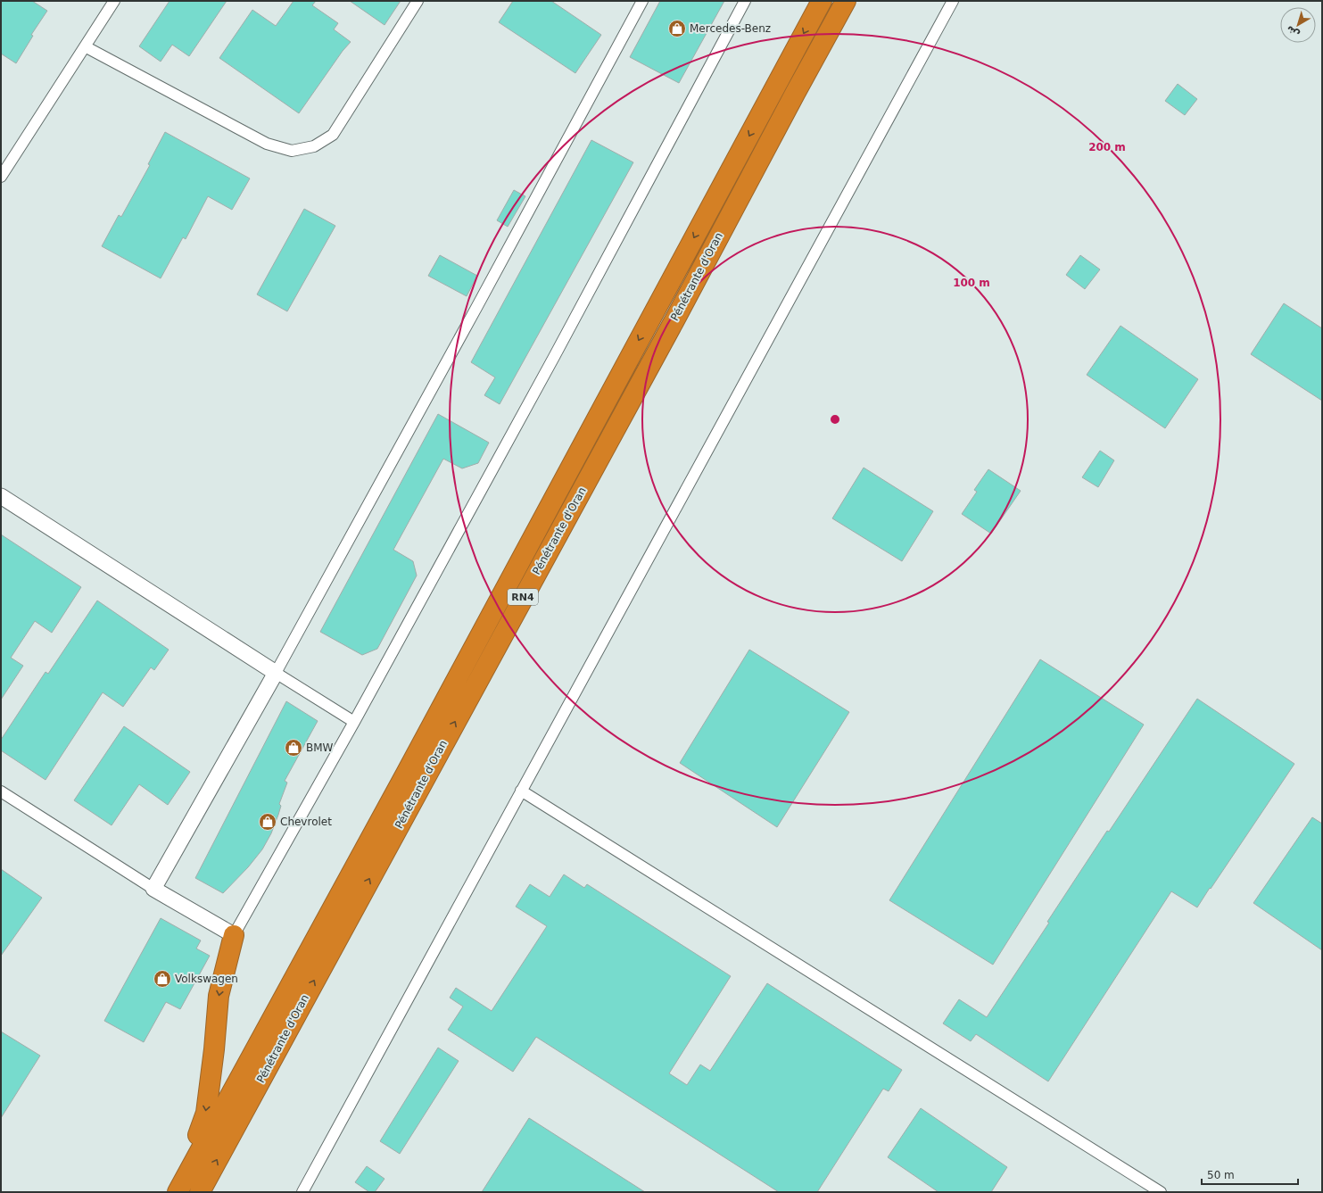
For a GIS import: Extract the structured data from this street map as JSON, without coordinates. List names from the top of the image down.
{
  "streets": {
    "highway": ["Pénétrante d'Oran", "RN4"]
  },
  "places": {
    "shop": [
      "Mercedes-Benz",
      "BMW",
      "Chevrolet",
      "Volkswagen"
    ]
  },
  "scale_bar": "50 m",
  "north": "bottom left",
  "rings": ["200 m", "100 m"]
}
